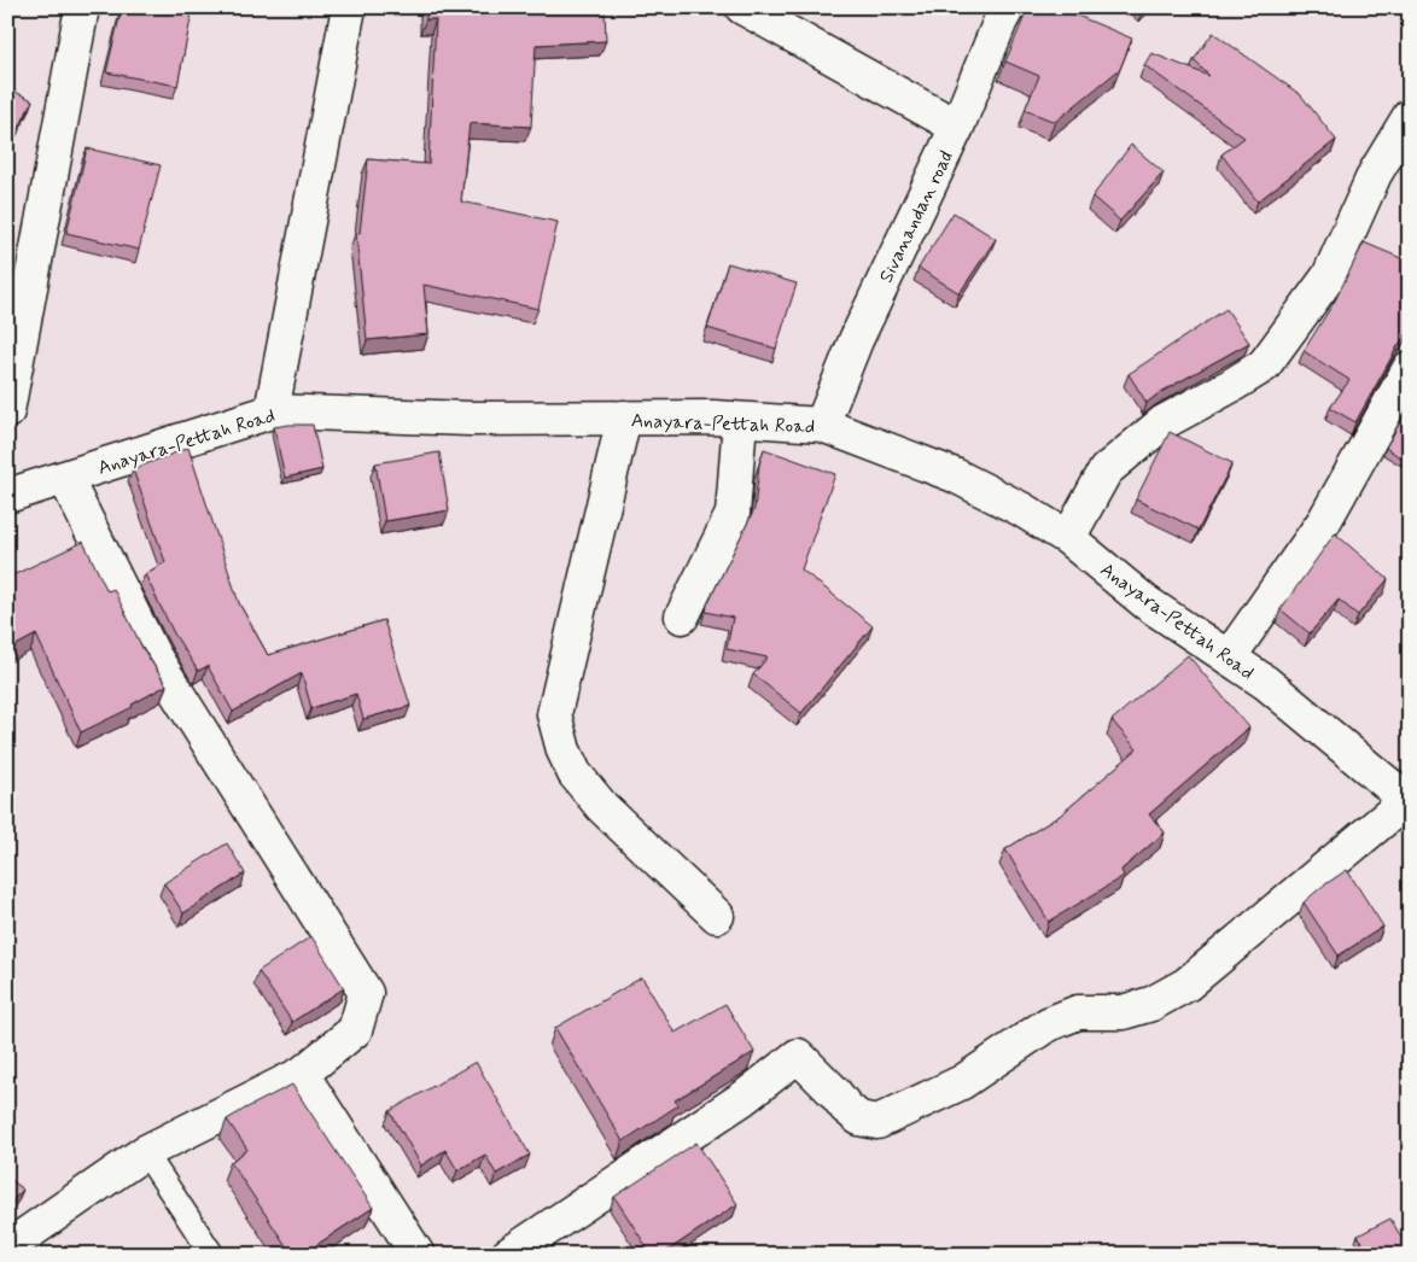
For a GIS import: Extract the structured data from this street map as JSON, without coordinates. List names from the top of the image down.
{
  "streets": {
    "street": ["Sivanandan road", "Anayara-Pettah Road"]
  },
  "crossings": [
    ["Sivanandan road", "Anayara-Pettah Road"]
  ]
}
